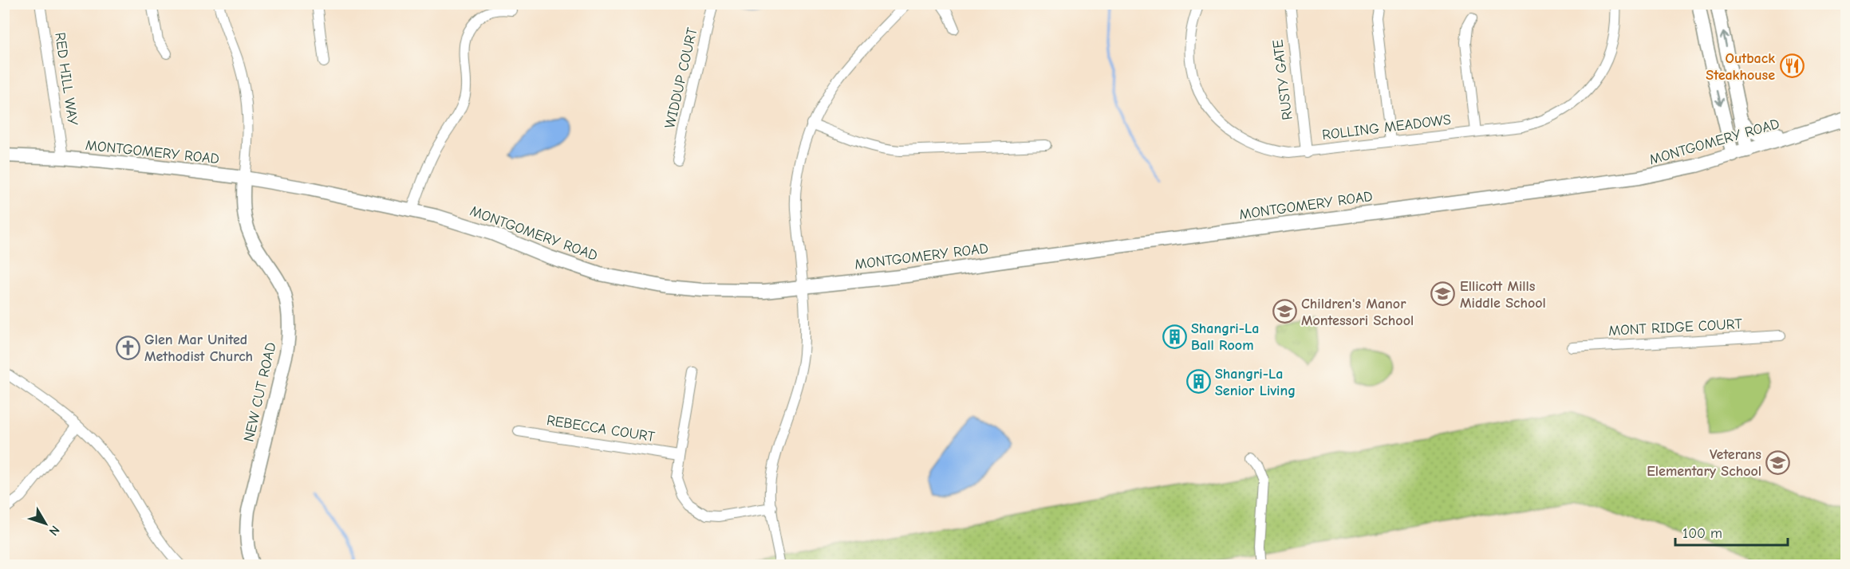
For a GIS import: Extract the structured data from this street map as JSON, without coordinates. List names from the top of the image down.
{
  "streets": {
    "main road": ["MONTGOMERY ROAD", "NEW CUT ROAD"],
    "street": [
      "WIDDUP COURT",
      "RED HILL WAY",
      "RUSTY GATE",
      "ROLLING MEADOWS",
      "MONT RIDGE COURT",
      "REBECCA COURT"
    ]
  },
  "crossings": [
    ["RED HILL WAY", "MONTGOMERY ROAD"],
    ["RUSTY GATE", "ROLLING MEADOWS"],
    ["MONTGOMERY ROAD", "NEW CUT ROAD"]
  ],
  "places": {
    "restaurant": ["Outback Steakhouse"],
    "school or university": ["Ellicott Mills Middle School", "Children's Manor Montessori School", "Veterans Elementary School"],
    "building": ["Shangri-La Ball Room", "Shangri-La Senior Living"],
    "church": ["Glen Mar United Methodist Church"]
  },
  "scale_bar": "100 m",
  "north": "bottom right"
}
